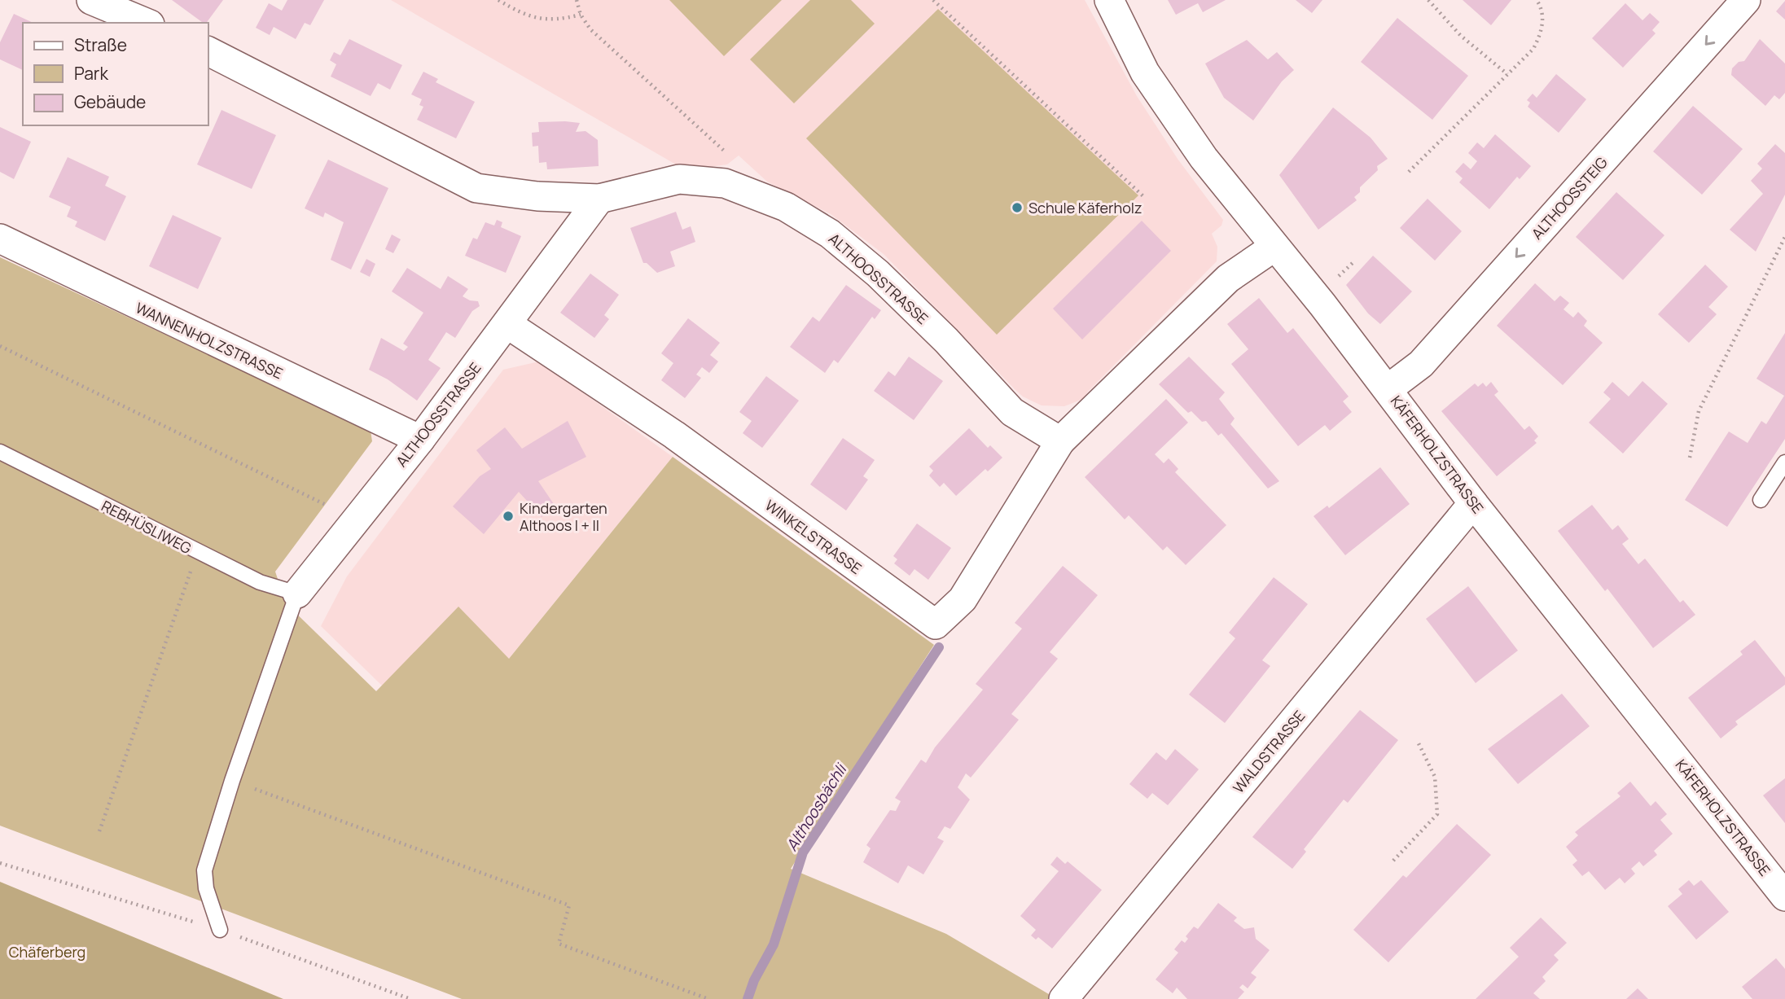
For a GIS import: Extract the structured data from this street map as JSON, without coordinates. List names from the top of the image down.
{
  "streets": {
    "street": [
      "ALTHOOSSTEIG",
      "ALTHOOSSTRASSE",
      "WANNENHOLZSTRASSE",
      "KÄFERHOLZSTRASSE",
      "WINKELSTRASSE",
      "WALDSTRASSE"
    ],
    "lane": ["REBHÜSLIWEG"]
  },
  "crossings": [
    ["ALTHOOSSTEIG", "KÄFERHOLZSTRASSE"],
    ["ALTHOOSSTRASSE", "WANNENHOLZSTRASSE"],
    ["ALTHOOSSTRASSE", "REBHÜSLIWEG"],
    ["ALTHOOSSTRASSE", "WINKELSTRASSE"],
    ["KÄFERHOLZSTRASSE", "WALDSTRASSE"]
  ],
  "one_way": ["ALTHOOSSTEIG"],
  "water": ["Althoosbächli"],
  "parks": ["Chäferberg"],
  "places": ["Schule Käferholz", "Kindergarten Althoos I + II"],
  "legend": ["Straße", "Park", "Gebäude"]
}
